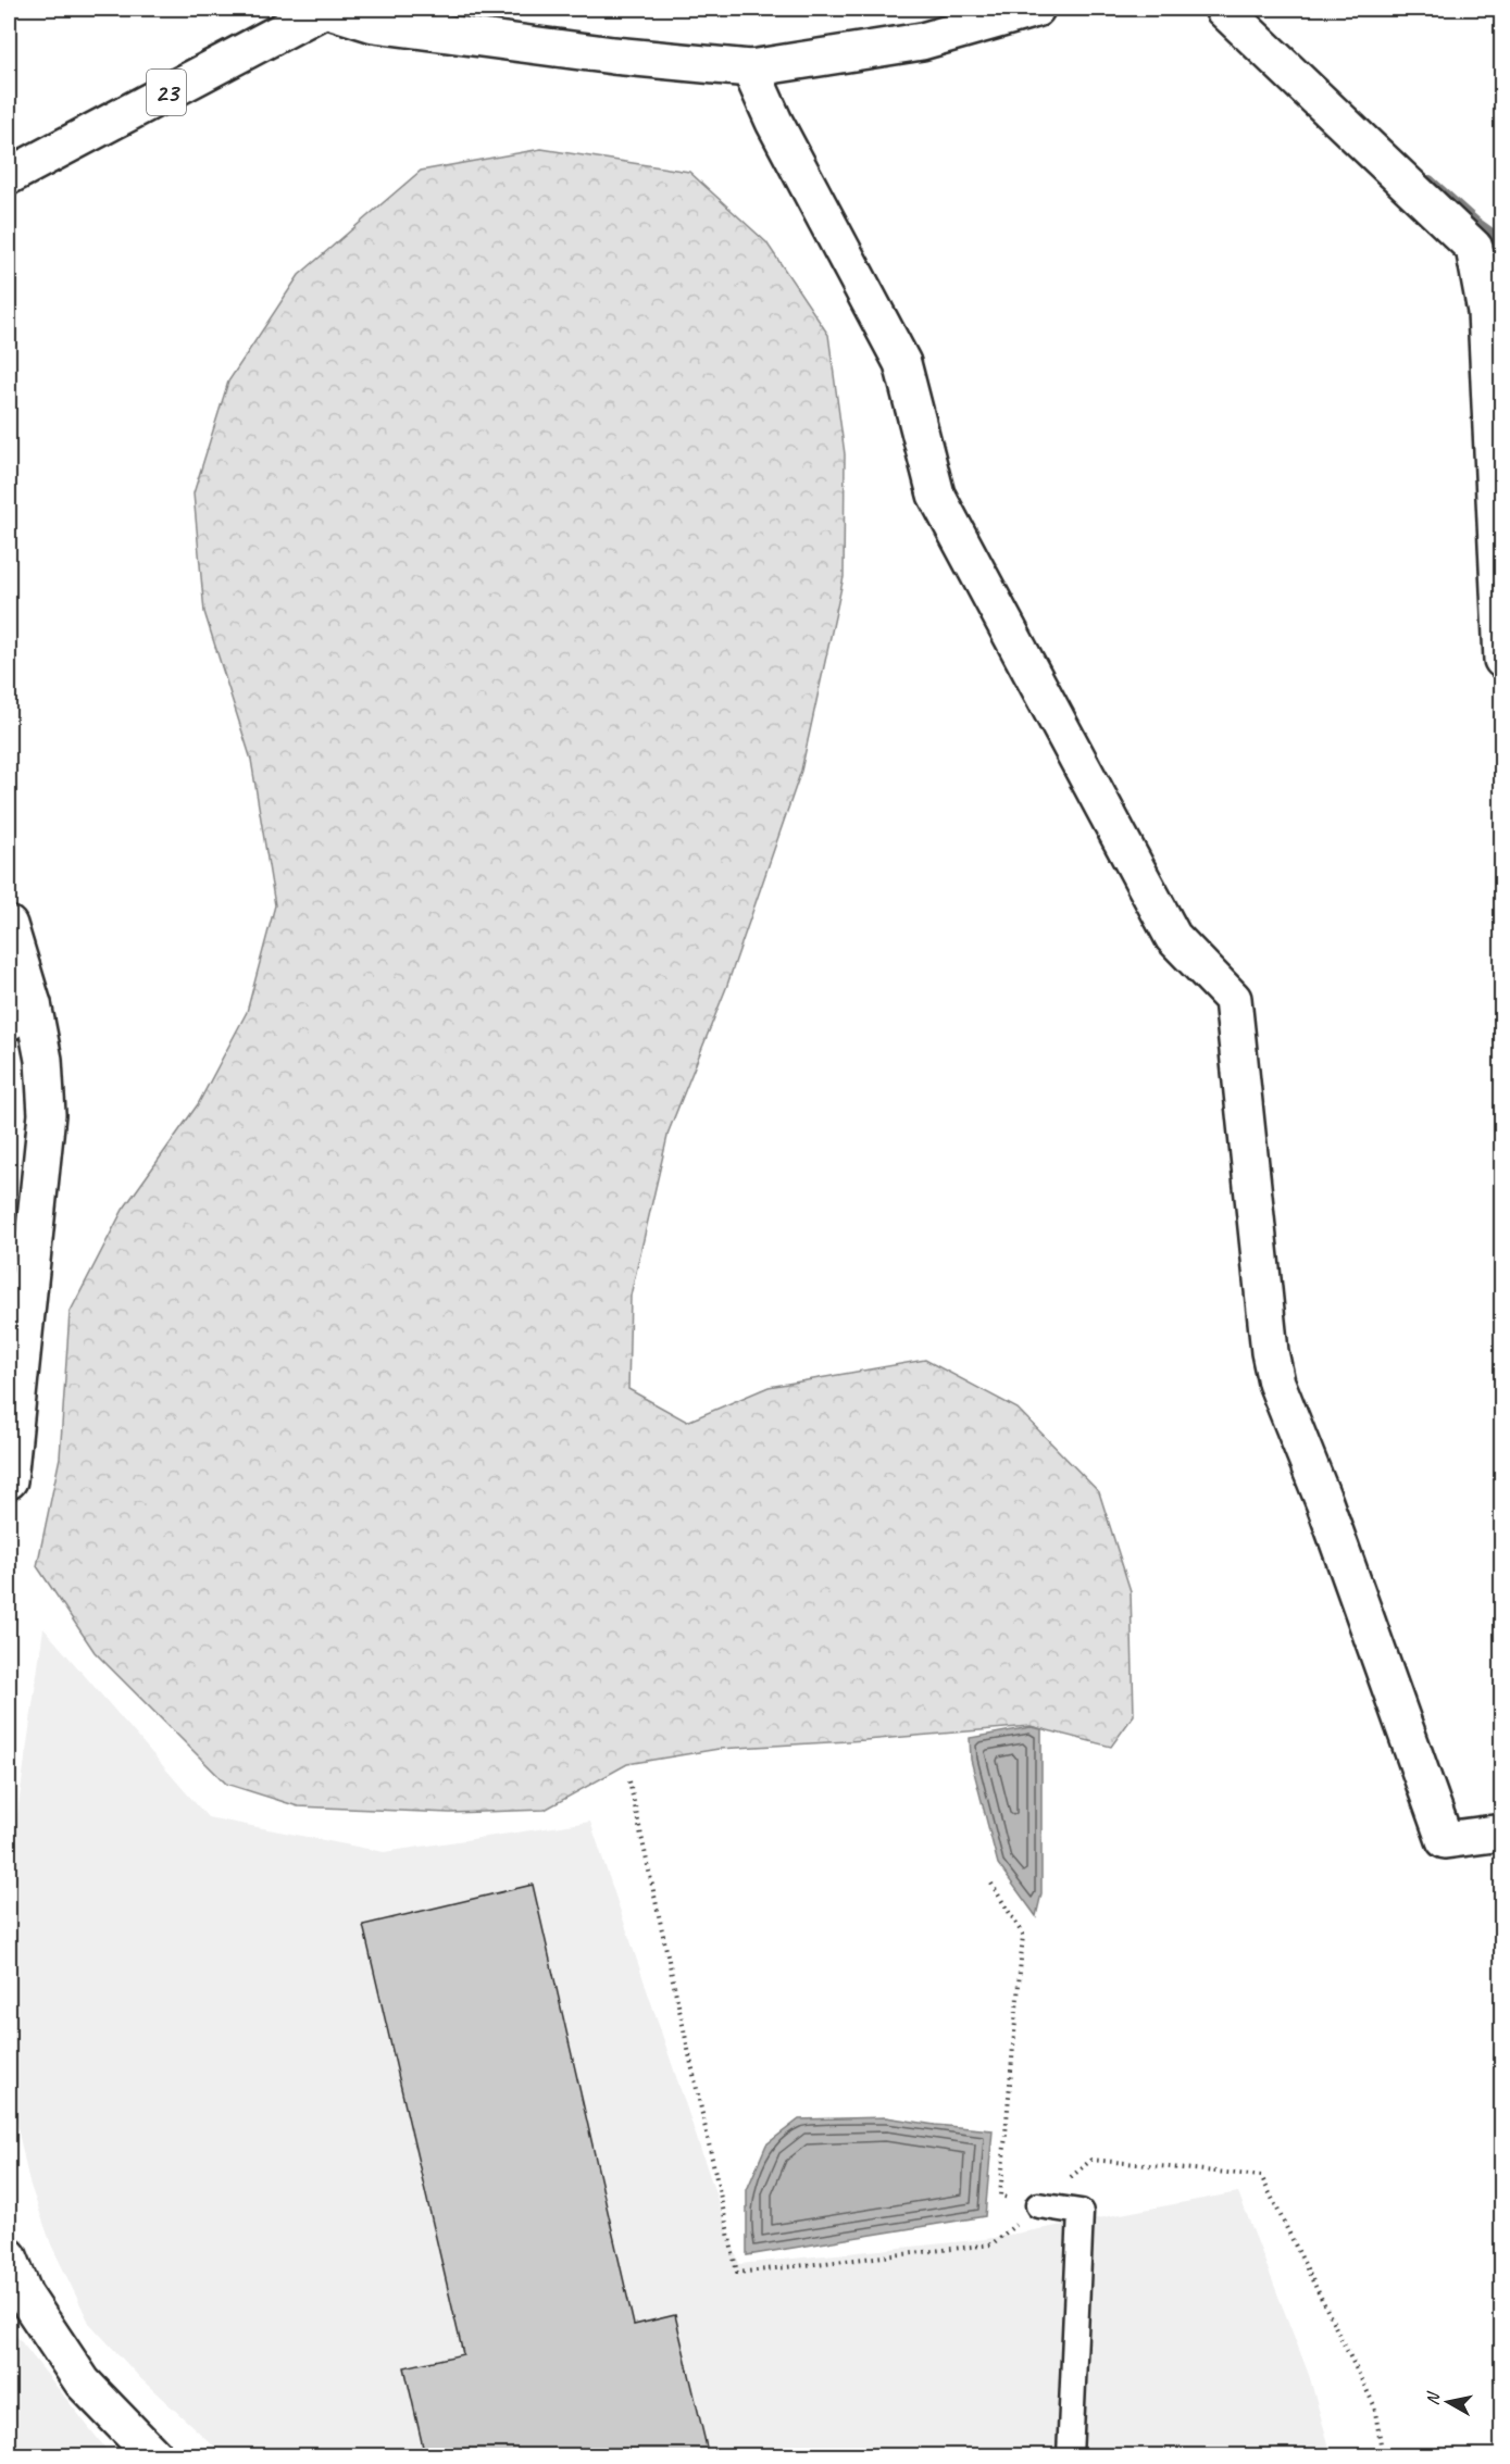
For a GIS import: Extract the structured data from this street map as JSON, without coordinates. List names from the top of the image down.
{
  "streets": {
    "street": ["23"]
  },
  "north": "left"
}
